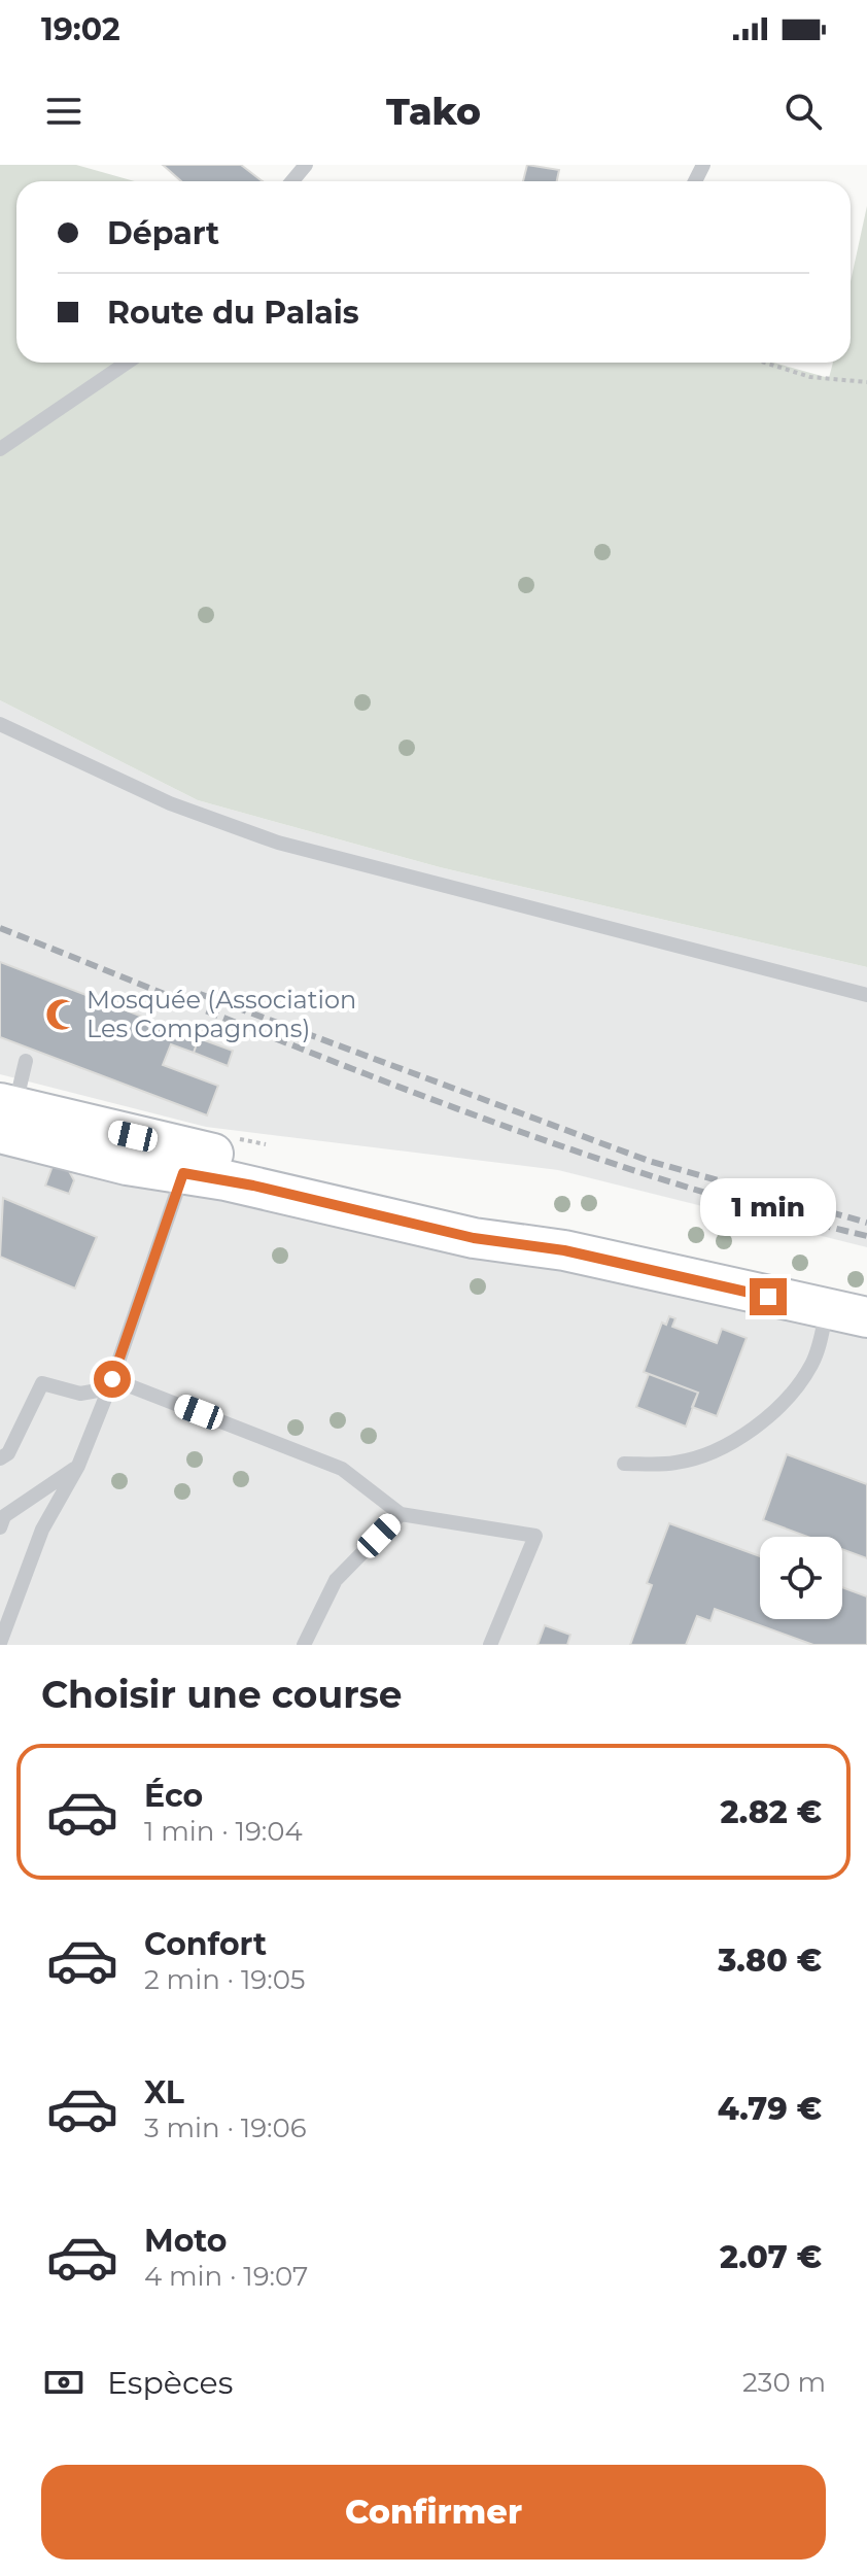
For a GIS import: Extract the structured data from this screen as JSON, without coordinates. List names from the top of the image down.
{
  "places": {
    "mosque": ["Mosquée (Association Les Compagnons)"]
  },
  "page": {
    "status": "19:02",
    "header": "Tako",
    "banner": ["Départ", "Route du Palais"],
    "bubble": "1 min",
    "heading": "Choisir une course",
    "list": [
      {
        "name": "Éco",
        "note": "1 min · 19:04",
        "value": "2.82 €"
      },
      {
        "name": "Confort",
        "note": "2 min · 19:05",
        "value": "3.80 €"
      },
      {
        "name": "XL",
        "note": "3 min · 19:06",
        "value": "4.79 €"
      },
      {
        "name": "Moto",
        "note": "4 min · 19:07",
        "value": "2.07 €"
      }
    ],
    "pay": ["Espèces", "230 m"],
    "buttons": "Confirmer"
  }
}
